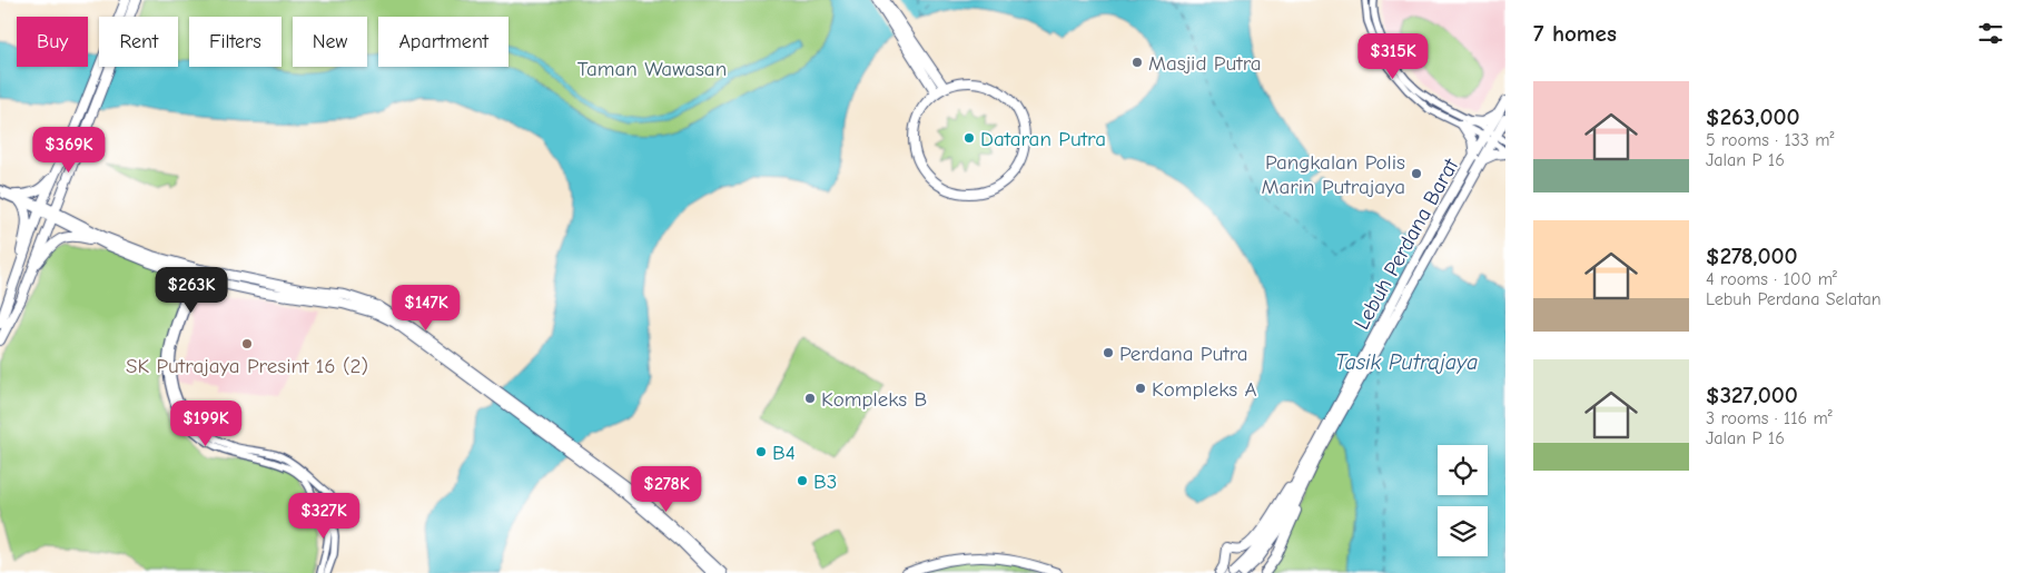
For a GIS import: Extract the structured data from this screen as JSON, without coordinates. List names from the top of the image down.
{
  "streets": {
    "main road": ["Lebuh Perdana Barat"]
  },
  "water": ["Tasik Putrajaya"],
  "parks": ["Taman Wawasan"],
  "places": [
    "Masjid Putra",
    "Dataran Putra",
    "Pangkalan Polis Marin Putrajaya",
    "SK Putrajaya Presint 16 (2)",
    "Perdana Putra",
    "Kompleks A",
    "Kompleks B",
    "B4",
    "B3"
  ],
  "page": {
    "heading": "7 homes",
    "chip": [
      "Buy",
      "Rent",
      "Filters",
      "New",
      "Apartment"
    ],
    "price": [
      "$315K",
      "$369K",
      "$263K",
      "$147K",
      "$199K",
      "$278K",
      "$327K"
    ],
    "list": [
      {
        "name": "$263,000",
        "note": "5 rooms · 133 m² · Jalan P 16"
      },
      {
        "name": "$278,000",
        "note": "4 rooms · 100 m² · Lebuh Perdana Selatan"
      },
      {
        "name": "$327,000",
        "note": "3 rooms · 116 m² · Jalan P 16"
      }
    ]
  }
}
